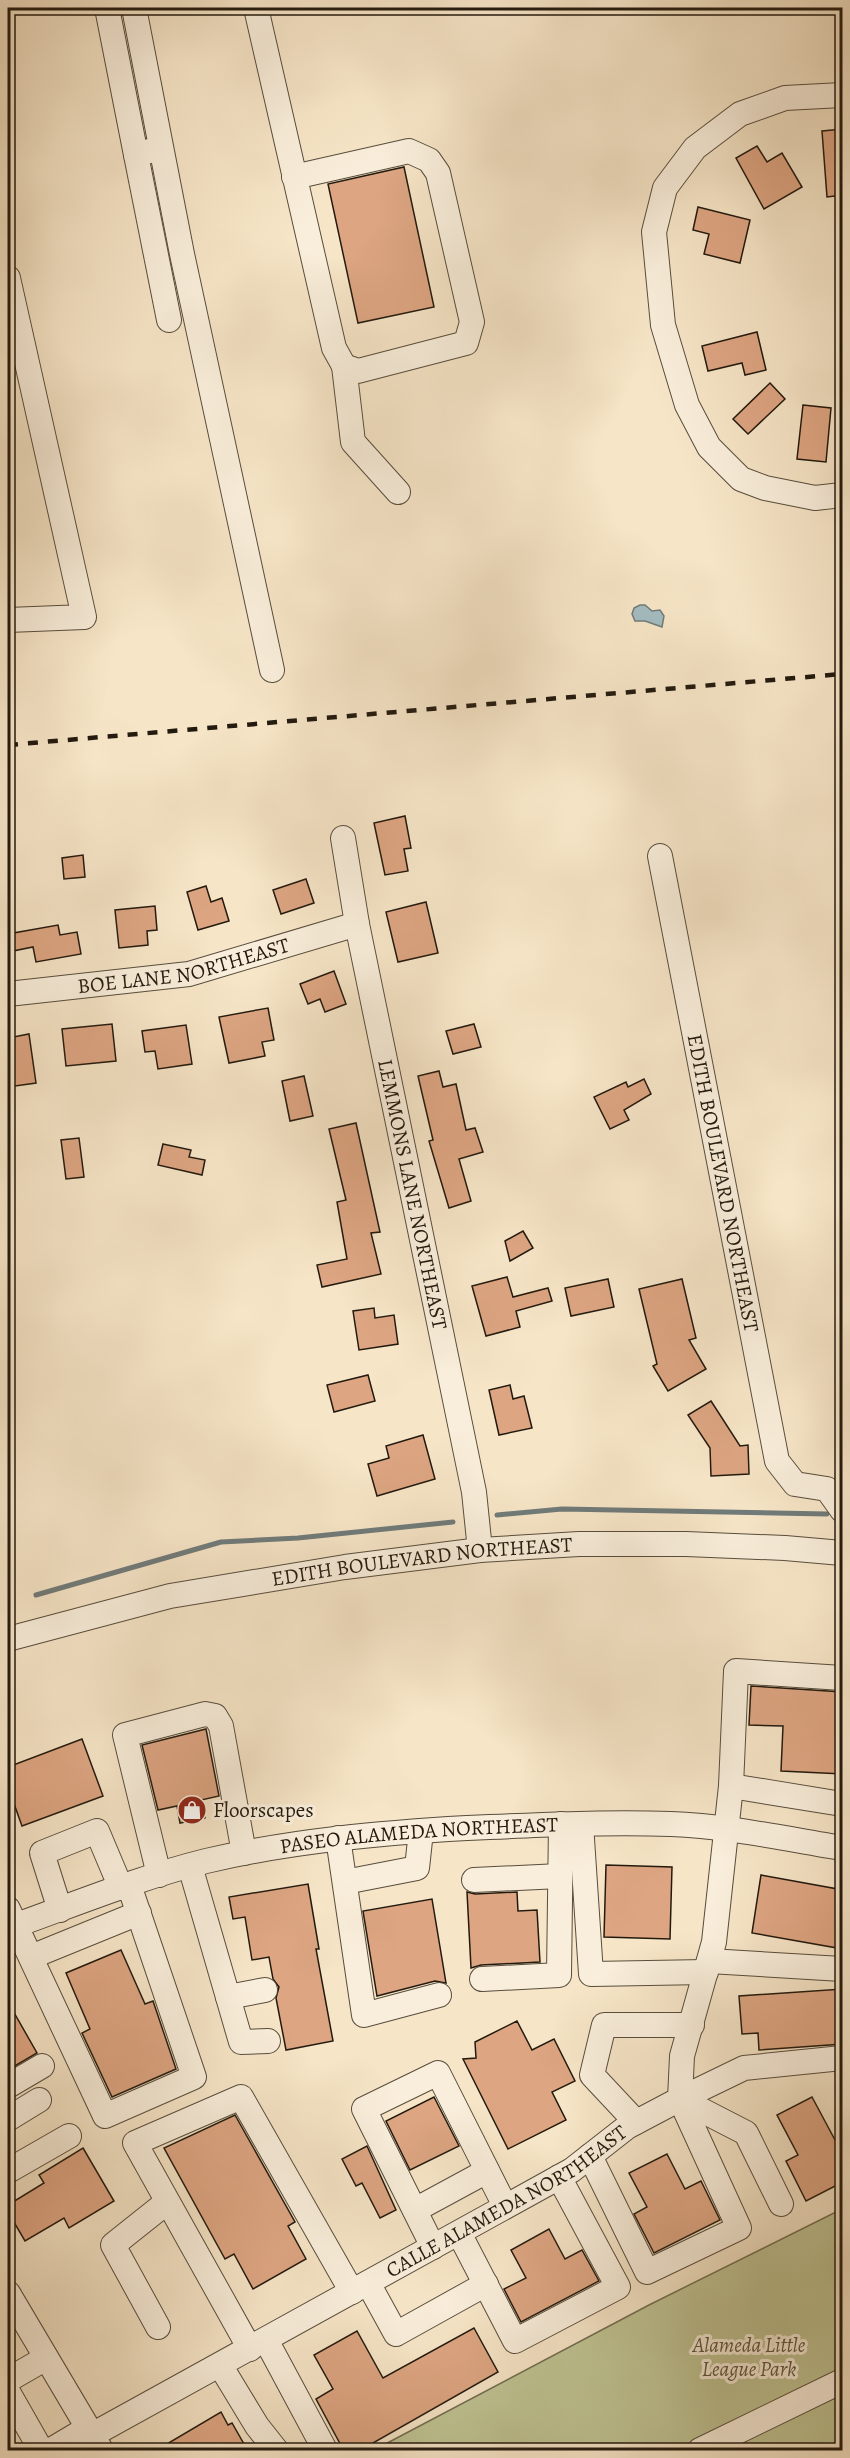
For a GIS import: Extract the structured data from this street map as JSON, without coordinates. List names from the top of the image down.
{
  "streets": {
    "street": [
      "BOE LANE NORTHEAST",
      "EDITH BOULEVARD NORTHEAST",
      "LEMMONS LANE NORTHEAST",
      "PASEO ALAMEDA NORTHEAST",
      "CALLE ALAMEDA NORTHEAST"
    ]
  },
  "crossings": [
    ["BOE LANE NORTHEAST", "LEMMONS LANE NORTHEAST"],
    ["EDITH BOULEVARD NORTHEAST", "LEMMONS LANE NORTHEAST"]
  ],
  "parks": ["Alameda Little League Park"],
  "places": {
    "shop": ["Floorscapes"]
  }
}
